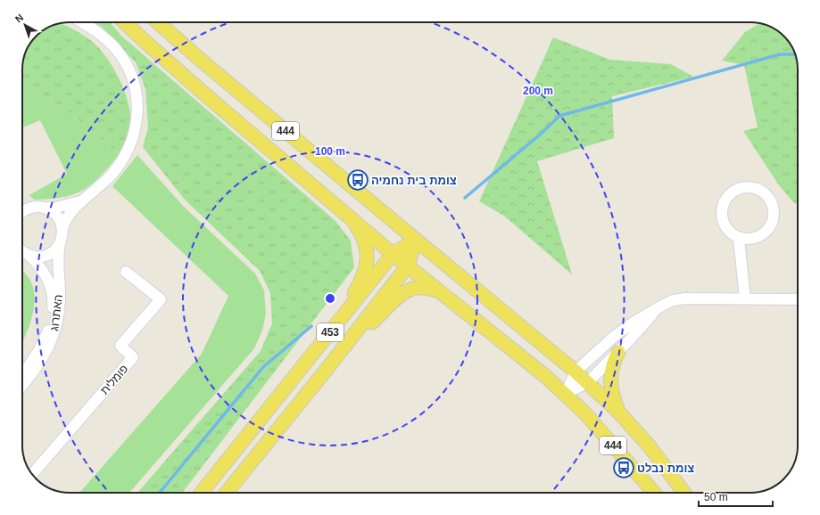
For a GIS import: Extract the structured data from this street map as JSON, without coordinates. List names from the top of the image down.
{
  "streets": {
    "main road": ["444", "453"],
    "street": ["האתרוג", "פומלית"]
  },
  "crossings": [
    ["444", "453"]
  ],
  "places": {
    "bus stop": ["צומת בית נחמיה", "צומת נבלט"]
  },
  "scale_bar": "50 m",
  "north": "top left",
  "rings": ["200 m", "100 m"]
}
